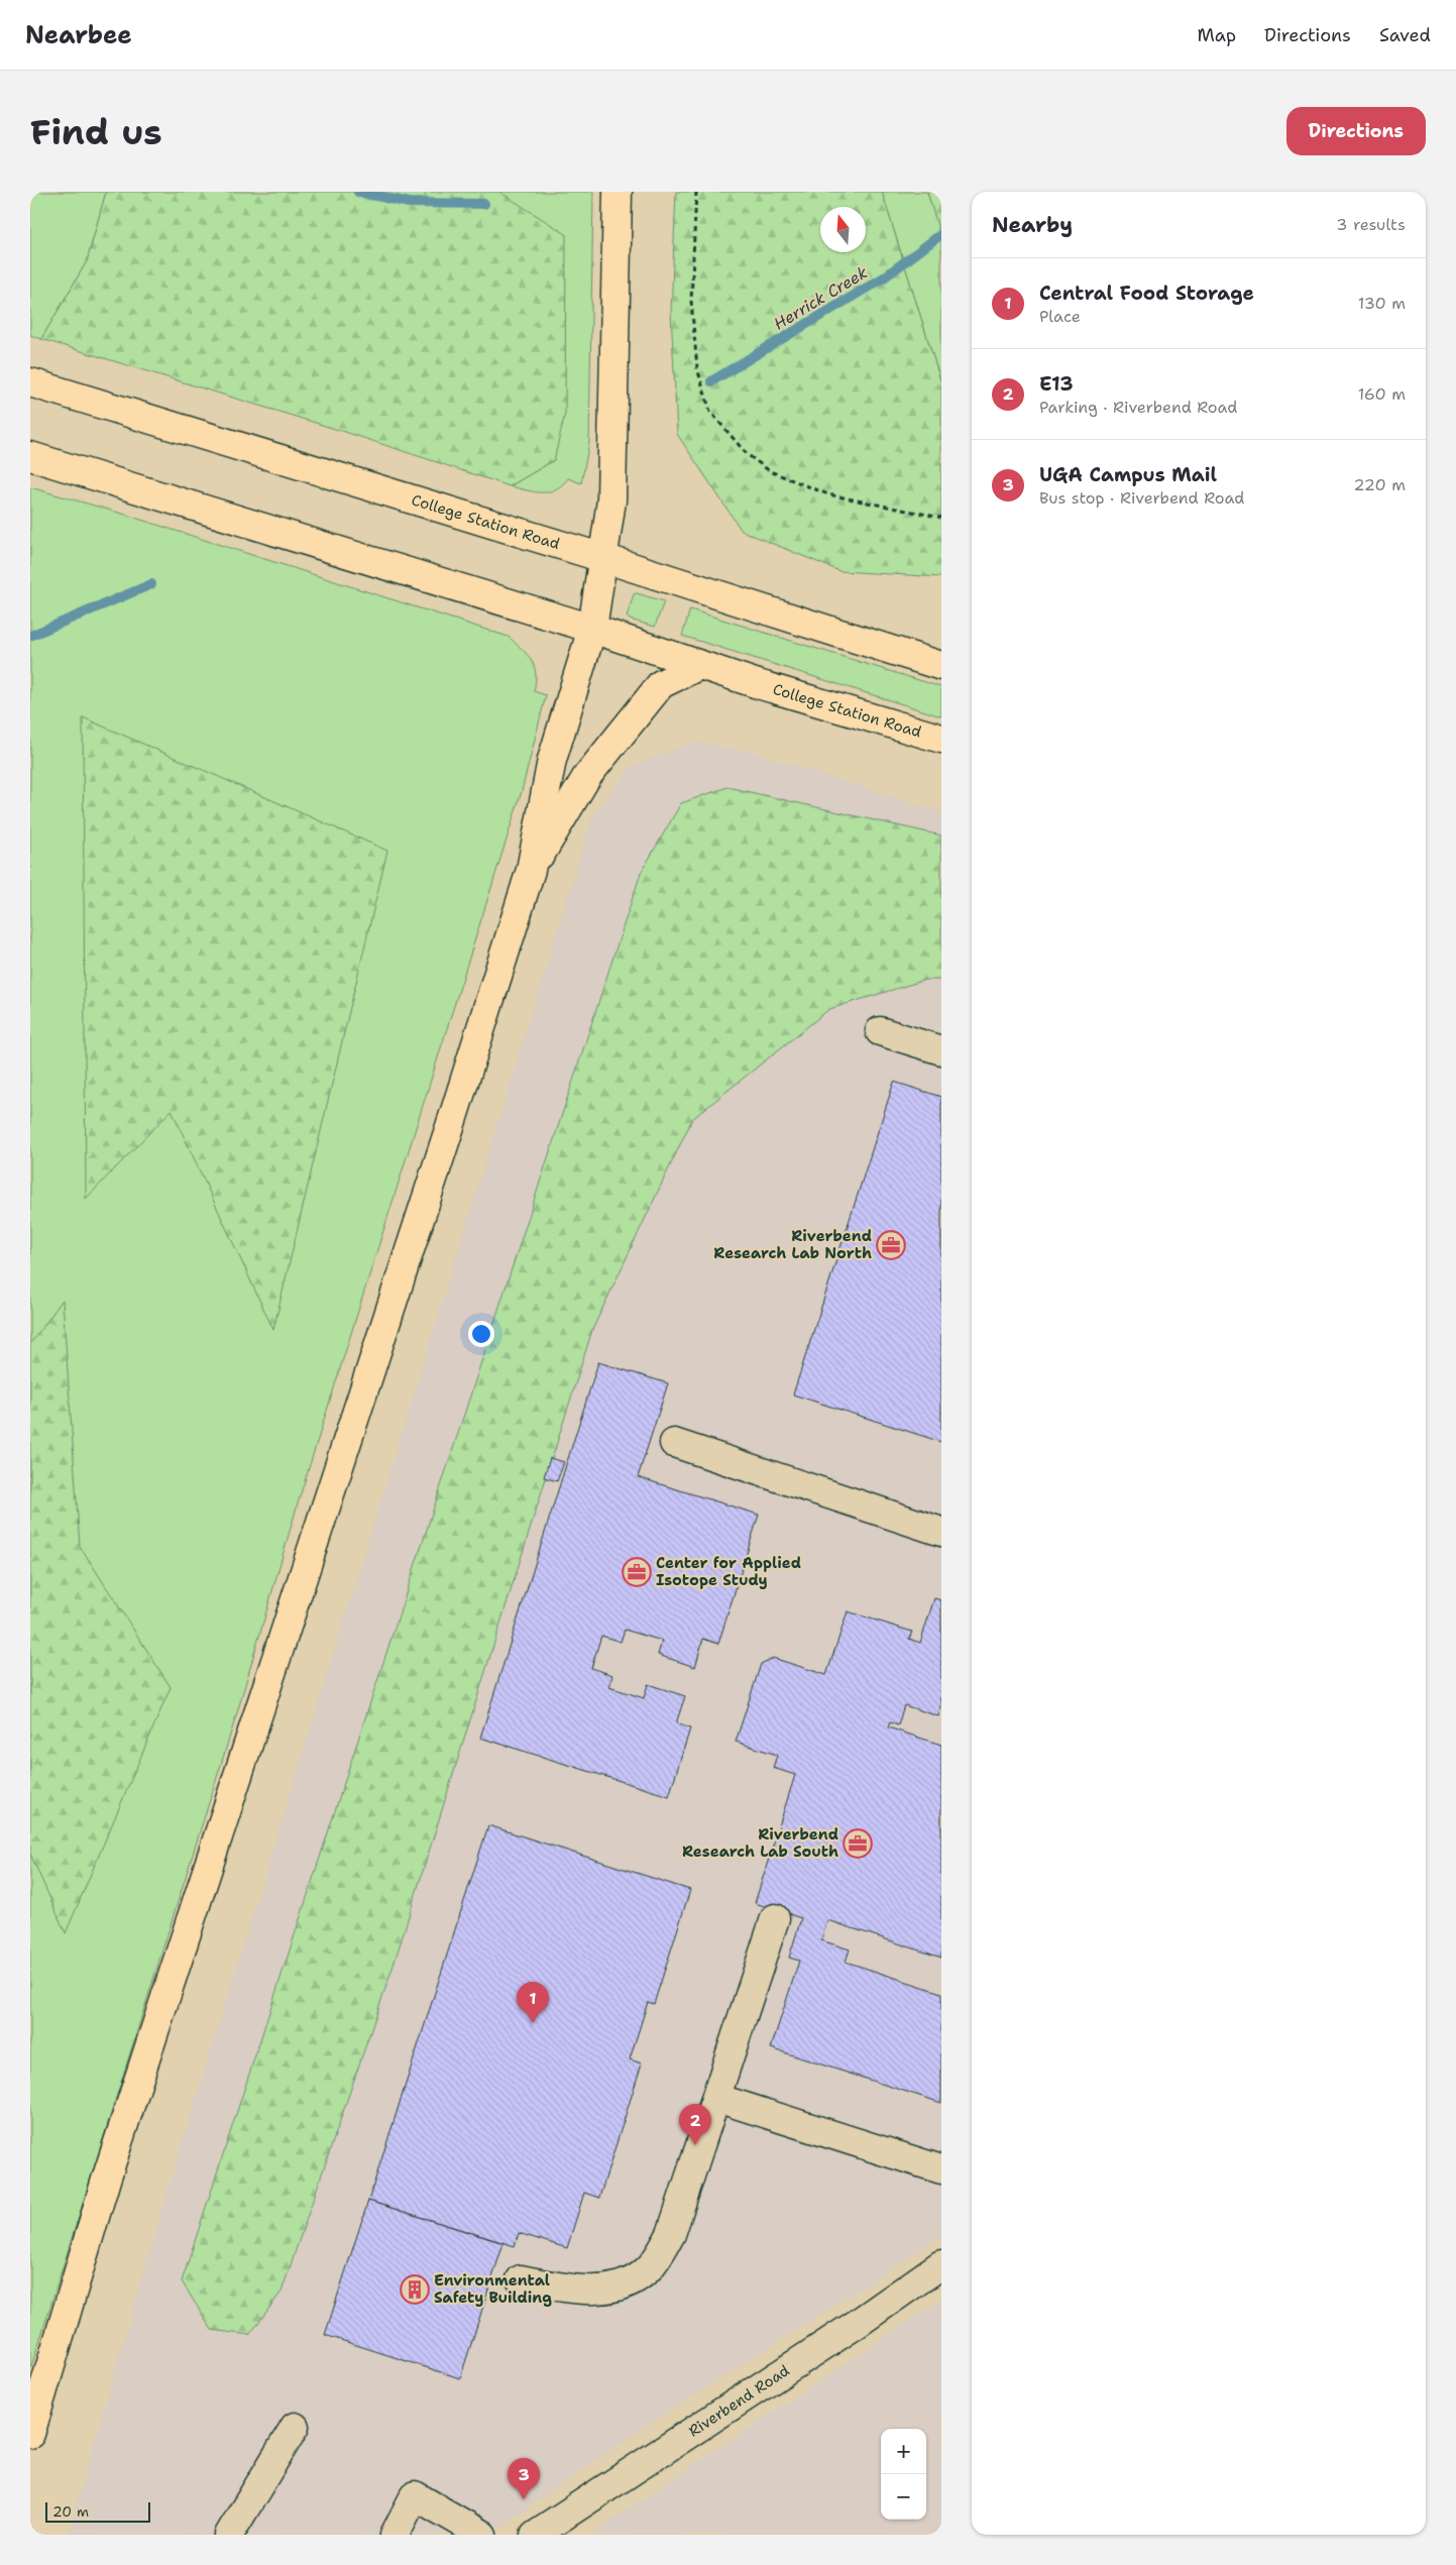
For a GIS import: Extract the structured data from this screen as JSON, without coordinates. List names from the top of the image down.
{
  "streets": {
    "main road": ["College Station Road"],
    "street": ["Riverbend Road"]
  },
  "water": ["Herrick Creek"],
  "places": {
    "office": ["Riverbend Research Lab North", "Center for Applied Isotope Study", "Riverbend Research Lab South"],
    "building": ["Environmental Safety Building"]
  },
  "scale_bar": "20 m",
  "north": "top",
  "page": {
    "header": "Nearbee",
    "nav": ["Map", "Directions", "Saved"],
    "buttons": "Directions",
    "title": "Find us",
    "heading": ["Nearby", "3 results"],
    "list": [
      {
        "mark": "1",
        "name": "Central Food Storage",
        "note": "Place",
        "value": "130 m"
      },
      {
        "mark": "2",
        "name": "E13",
        "note": "Parking · Riverbend Road",
        "value": "160 m"
      },
      {
        "mark": "3",
        "name": "UGA Campus Mail",
        "note": "Bus stop · Riverbend Road",
        "value": "220 m"
      }
    ],
    "pins": ["1", "2", "3"],
    "map_buttons": ["+", "−"],
    "scale": "20 m"
  }
}
